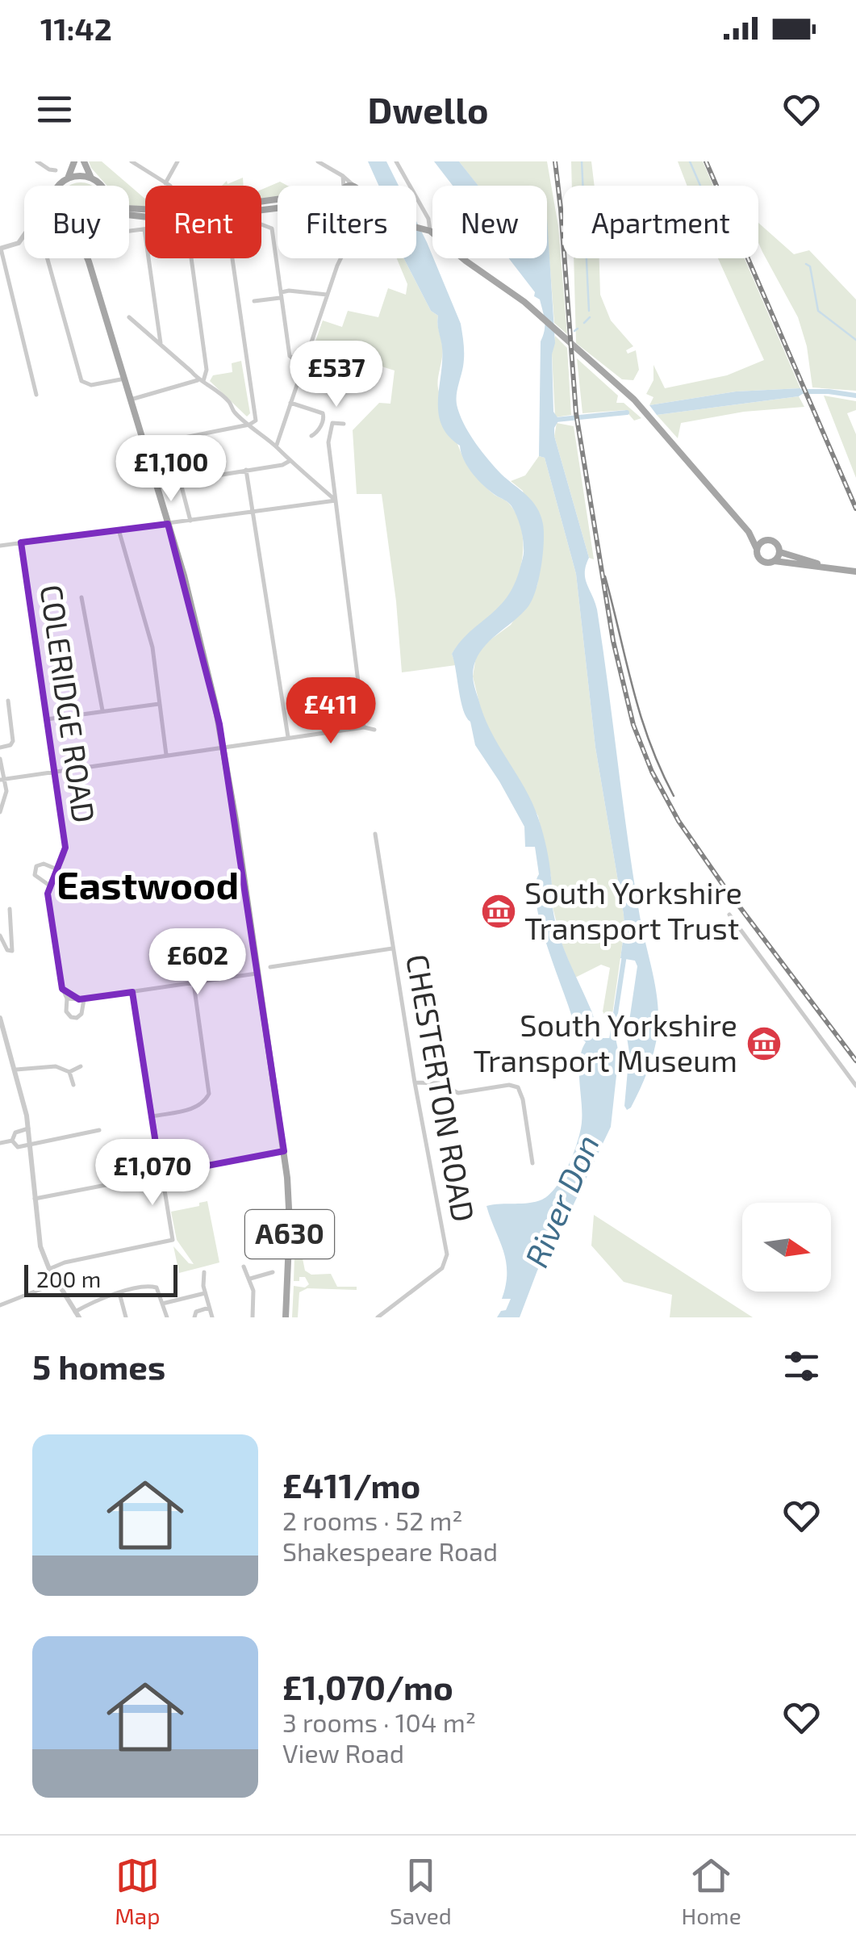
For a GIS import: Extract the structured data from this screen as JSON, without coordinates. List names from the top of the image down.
{
  "streets": {
    "main road": ["A630"],
    "street": ["COLERIDGE ROAD", "CHESTERTON ROAD"]
  },
  "districts": ["Eastwood"],
  "water": ["River Don"],
  "places": {
    "museum": ["South Yorkshire Transport Trust", "South Yorkshire Transport Museum"]
  },
  "scale_bar": "200 m",
  "north": "right",
  "page": {
    "status": "11:42",
    "header": "Dwello",
    "chip": [
      "Buy",
      "Rent",
      "Filters",
      "New",
      "Apartment"
    ],
    "price": [
      "£537",
      "£1,100",
      "£411",
      "£602",
      "£1,070"
    ],
    "scale": "200 m",
    "heading": "5 homes",
    "list": [
      {
        "name": "£411/mo",
        "note": "2 rooms · 52 m² · Shakespeare Road"
      },
      {
        "name": "£1,070/mo",
        "note": "3 rooms · 104 m² · View Road"
      }
    ],
    "tabs": ["Map", "Saved", "Home"]
  }
}
